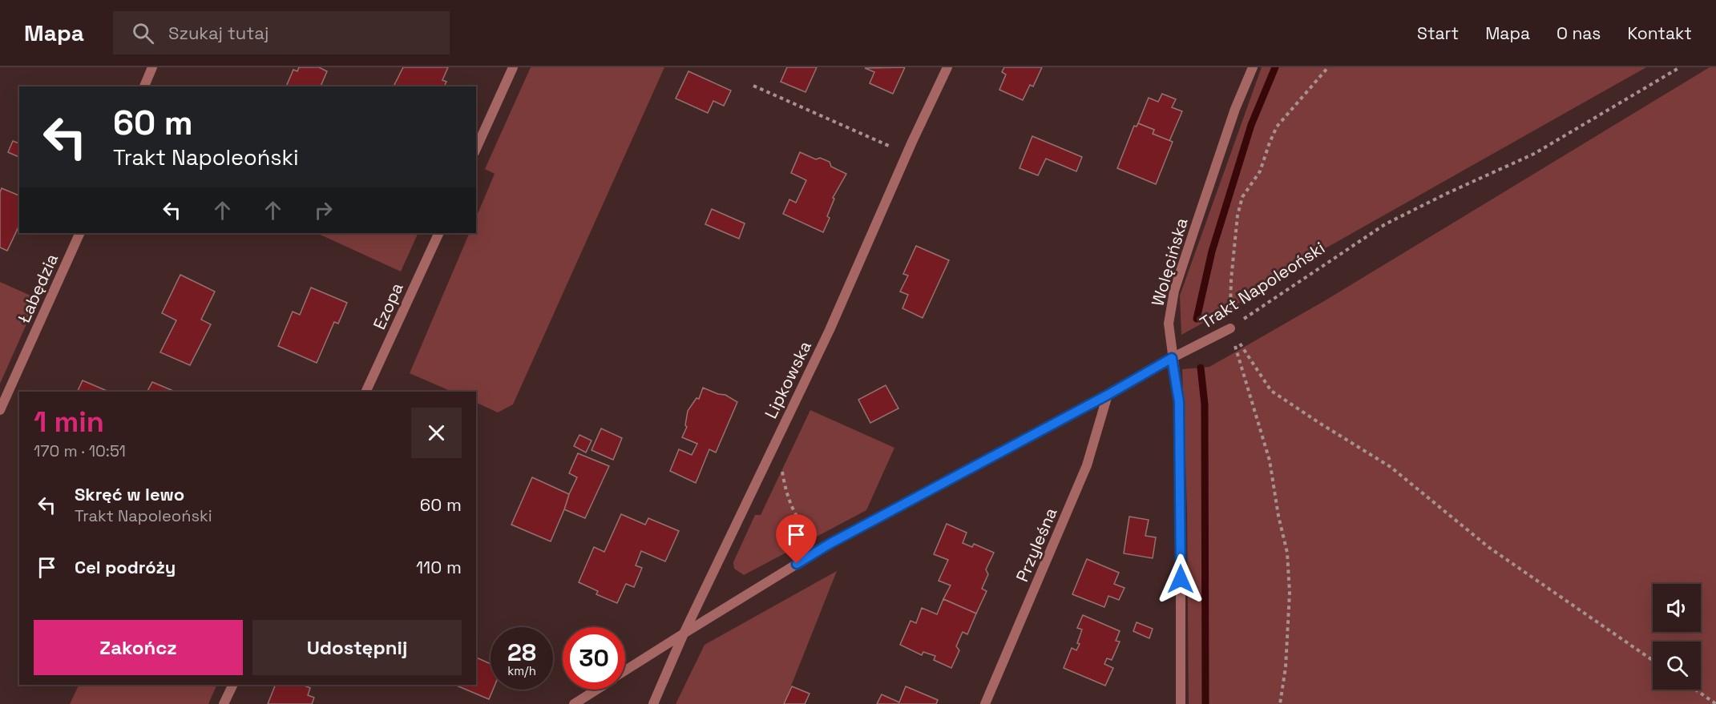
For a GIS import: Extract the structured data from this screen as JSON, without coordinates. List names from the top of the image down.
{
  "streets": {
    "street": [
      "Wolęcińska",
      "Trakt Napoleoński",
      "Łabędzia",
      "Ezopa",
      "Lipkowska",
      "Przyleśna"
    ]
  },
  "crossings": [
    ["Wolęcińska", "Trakt Napoleoński"],
    ["Trakt Napoleoński", "Lipkowska"],
    ["Trakt Napoleoński", "Przyleśna"]
  ],
  "page": {
    "header": "Mapa",
    "search": "Szukaj tutaj",
    "nav": [
      "Start",
      "Mapa",
      "O nas",
      "Kontakt"
    ],
    "turn": ["60 m", "Trakt Napoleoński"],
    "heading": ["1 min", "170 m · 10:51"],
    "list": [
      {
        "name": "Skręć w lewo",
        "note": "Trakt Napoleoński",
        "value": "60 m"
      },
      {
        "name": "Cel podróży",
        "value": "110 m"
      }
    ],
    "buttons": ["Zakończ", "Udostępnij"],
    "speed": "28 km/h",
    "limit": "30"
  }
}
